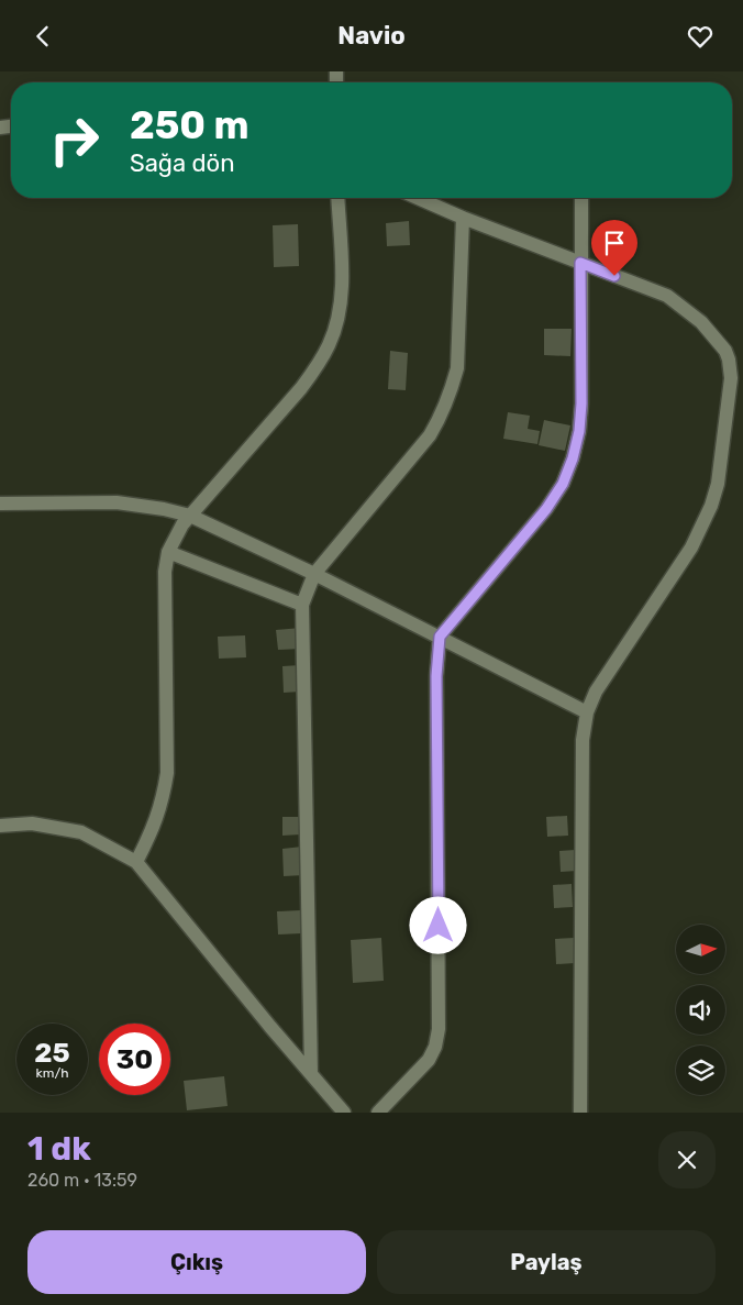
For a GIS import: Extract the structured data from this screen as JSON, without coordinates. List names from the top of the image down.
{
  "north": "right",
  "page": {
    "header": "Navio",
    "turn": ["250 m", "Sağa dön"],
    "speed": "25 km/h",
    "limit": "30",
    "heading": ["1 dk", "260 m · 13:59"],
    "buttons": ["Çıkış", "Paylaş"]
  }
}
